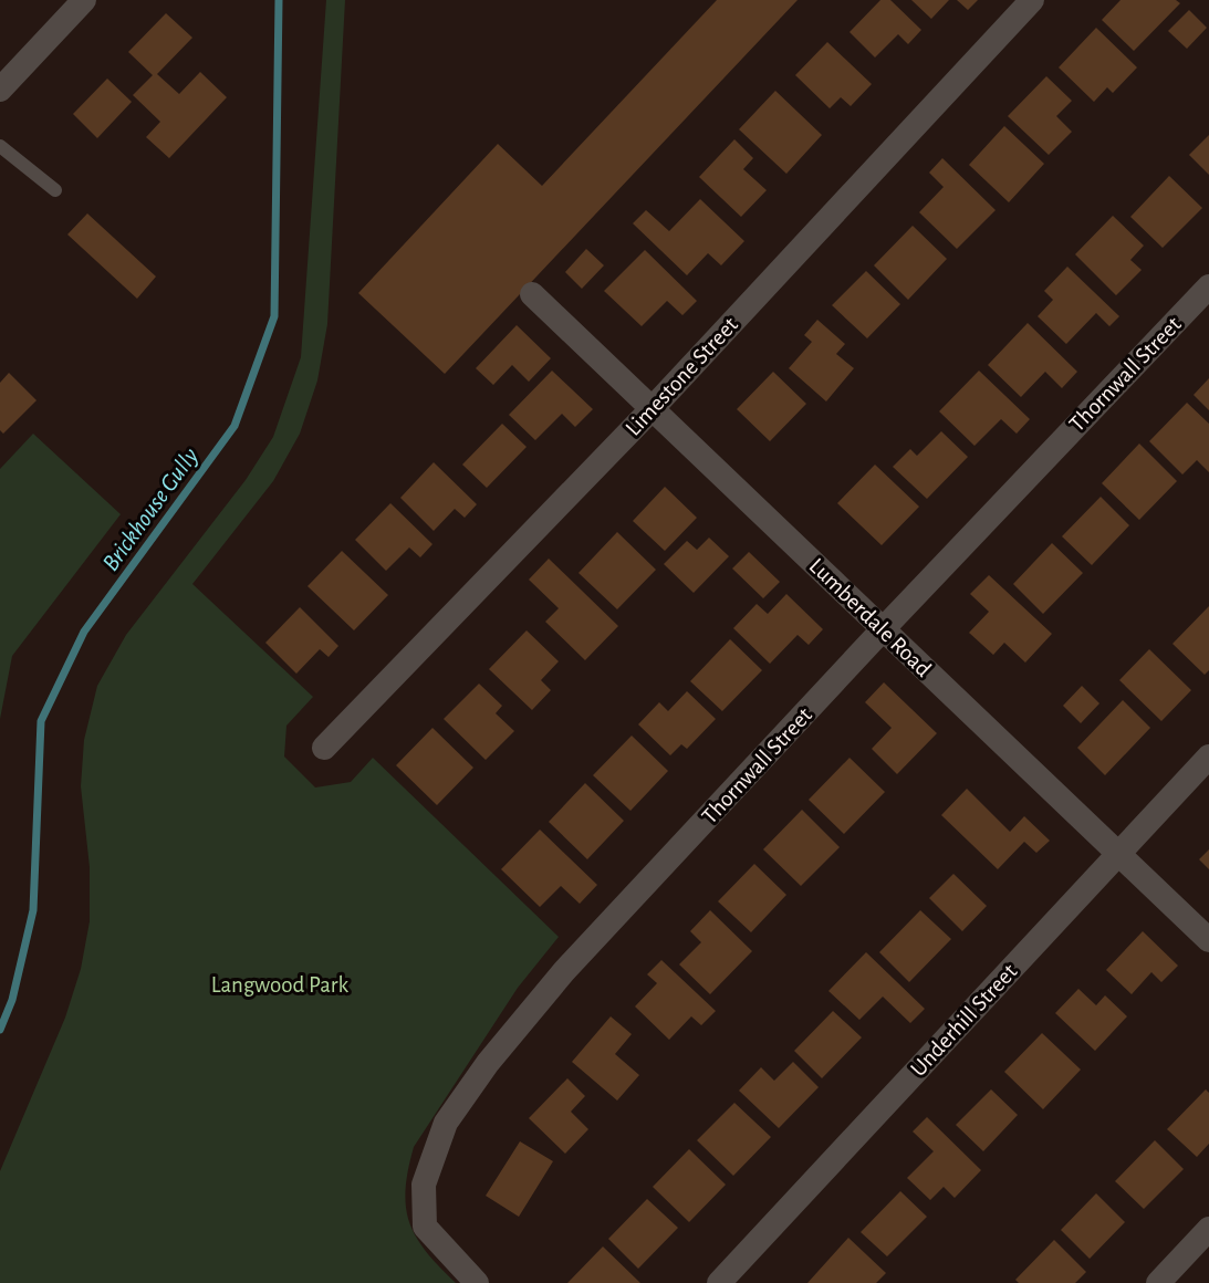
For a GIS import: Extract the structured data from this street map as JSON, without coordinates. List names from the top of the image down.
{
  "streets": {
    "street": [
      "Thornwall Street",
      "Limestone Street",
      "Lumberdale Road",
      "Underhill Street"
    ]
  },
  "crossings": [
    ["Thornwall Street", "Lumberdale Road"],
    ["Limestone Street", "Lumberdale Road"],
    ["Lumberdale Road", "Underhill Street"]
  ],
  "water": ["Brickhouse Gully"],
  "parks": ["Langwood Park"]
}
